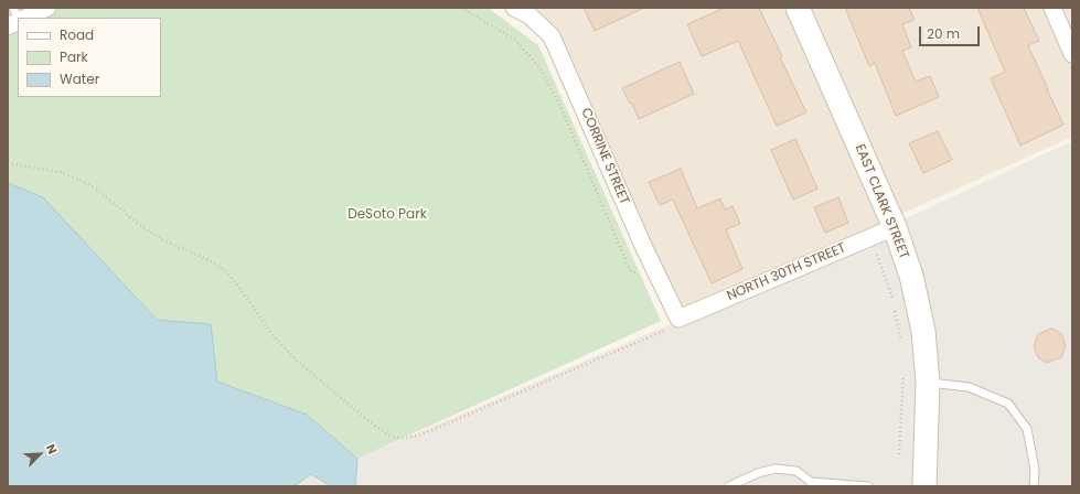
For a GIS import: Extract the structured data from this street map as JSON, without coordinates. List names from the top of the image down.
{
  "streets": {
    "street": ["CORRINE STREET", "EAST CLARK STREET", "NORTH 30TH STREET"]
  },
  "crossings": [
    ["CORRINE STREET", "NORTH 30TH STREET"],
    ["EAST CLARK STREET", "NORTH 30TH STREET"]
  ],
  "parks": ["DeSoto Park"],
  "legend": ["Road", "Park", "Water"],
  "scale_bar": "20 m",
  "north": "top right"
}
